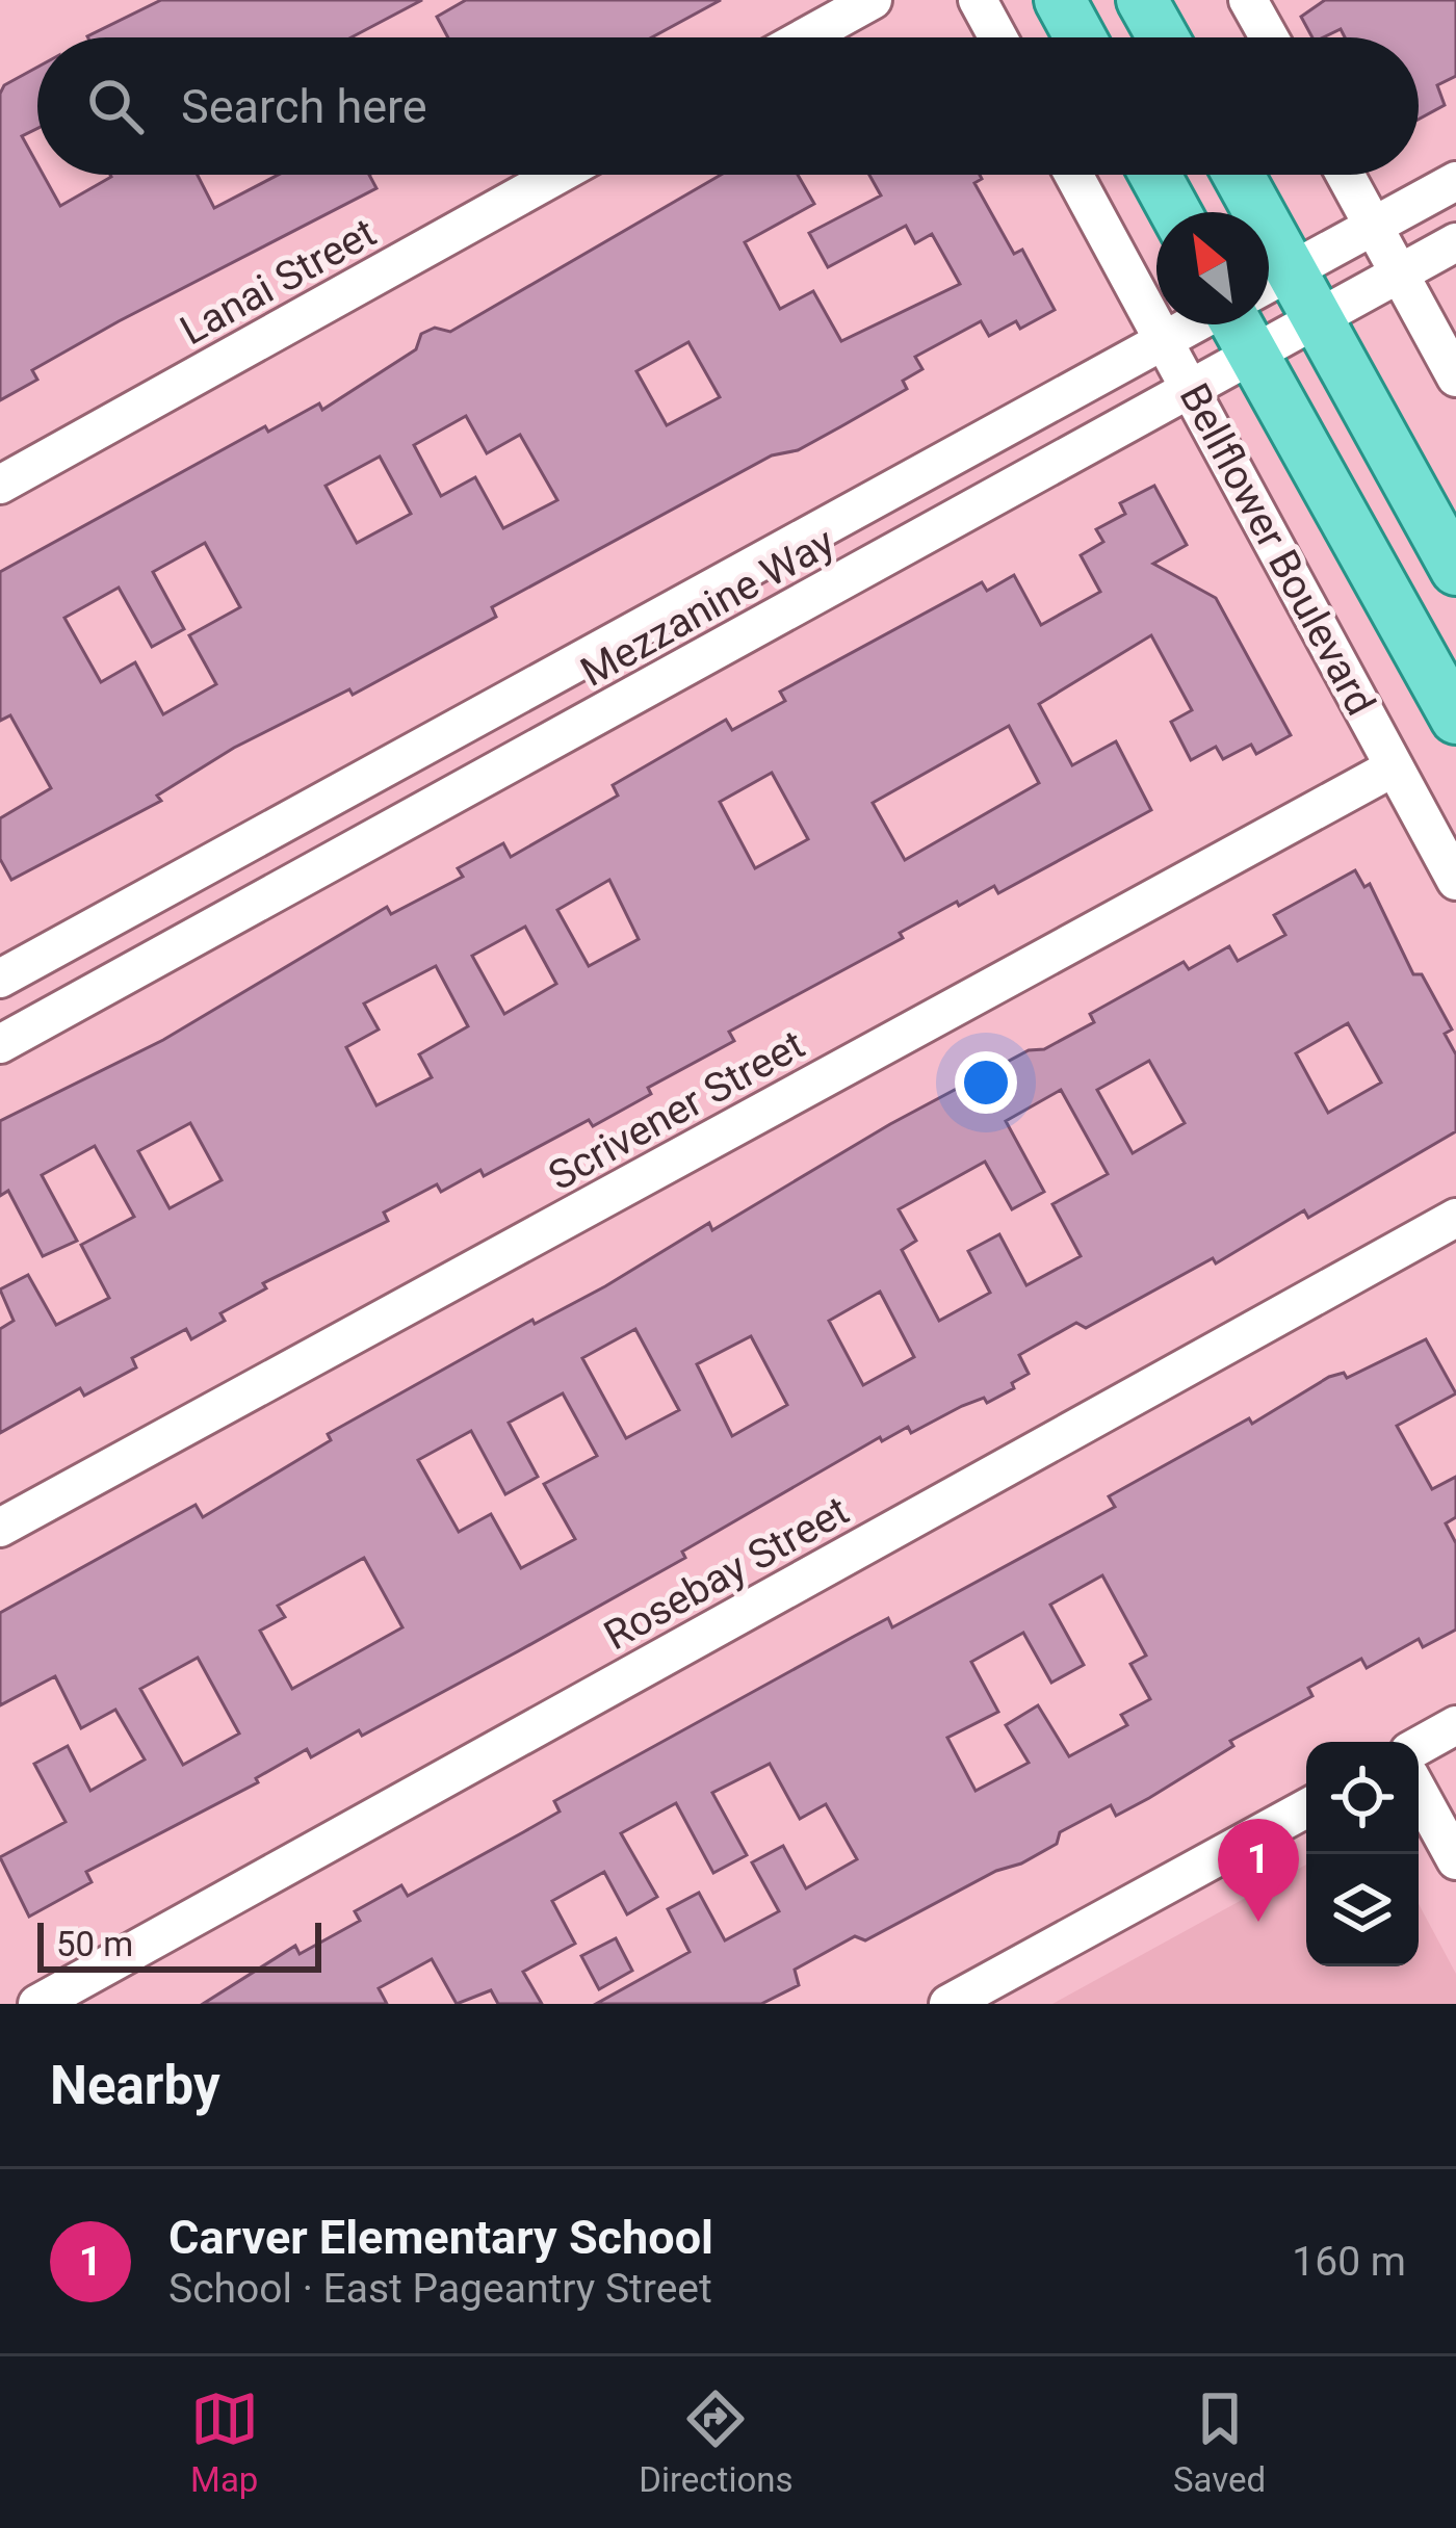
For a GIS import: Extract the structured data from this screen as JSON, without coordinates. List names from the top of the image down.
{
  "streets": {
    "main road": ["Bellflower Boulevard"],
    "street": [
      "Lanai Street",
      "Mezzanine Way",
      "Scrivener Street",
      "Rosebay Street"
    ]
  },
  "crossings": [
    ["Bellflower Boulevard", "Mezzanine Way"],
    ["Bellflower Boulevard", "Scrivener Street"]
  ],
  "scale_bar": "50 m",
  "north": "top left",
  "page": {
    "search": "Search here",
    "pins": "1",
    "scale": "50 m",
    "heading": "Nearby",
    "list": [
      {
        "mark": "1",
        "name": "Carver Elementary School",
        "note": "School · East Pageantry Street",
        "value": "160 m"
      }
    ],
    "nav": ["Map", "Directions", "Saved"]
  }
}
